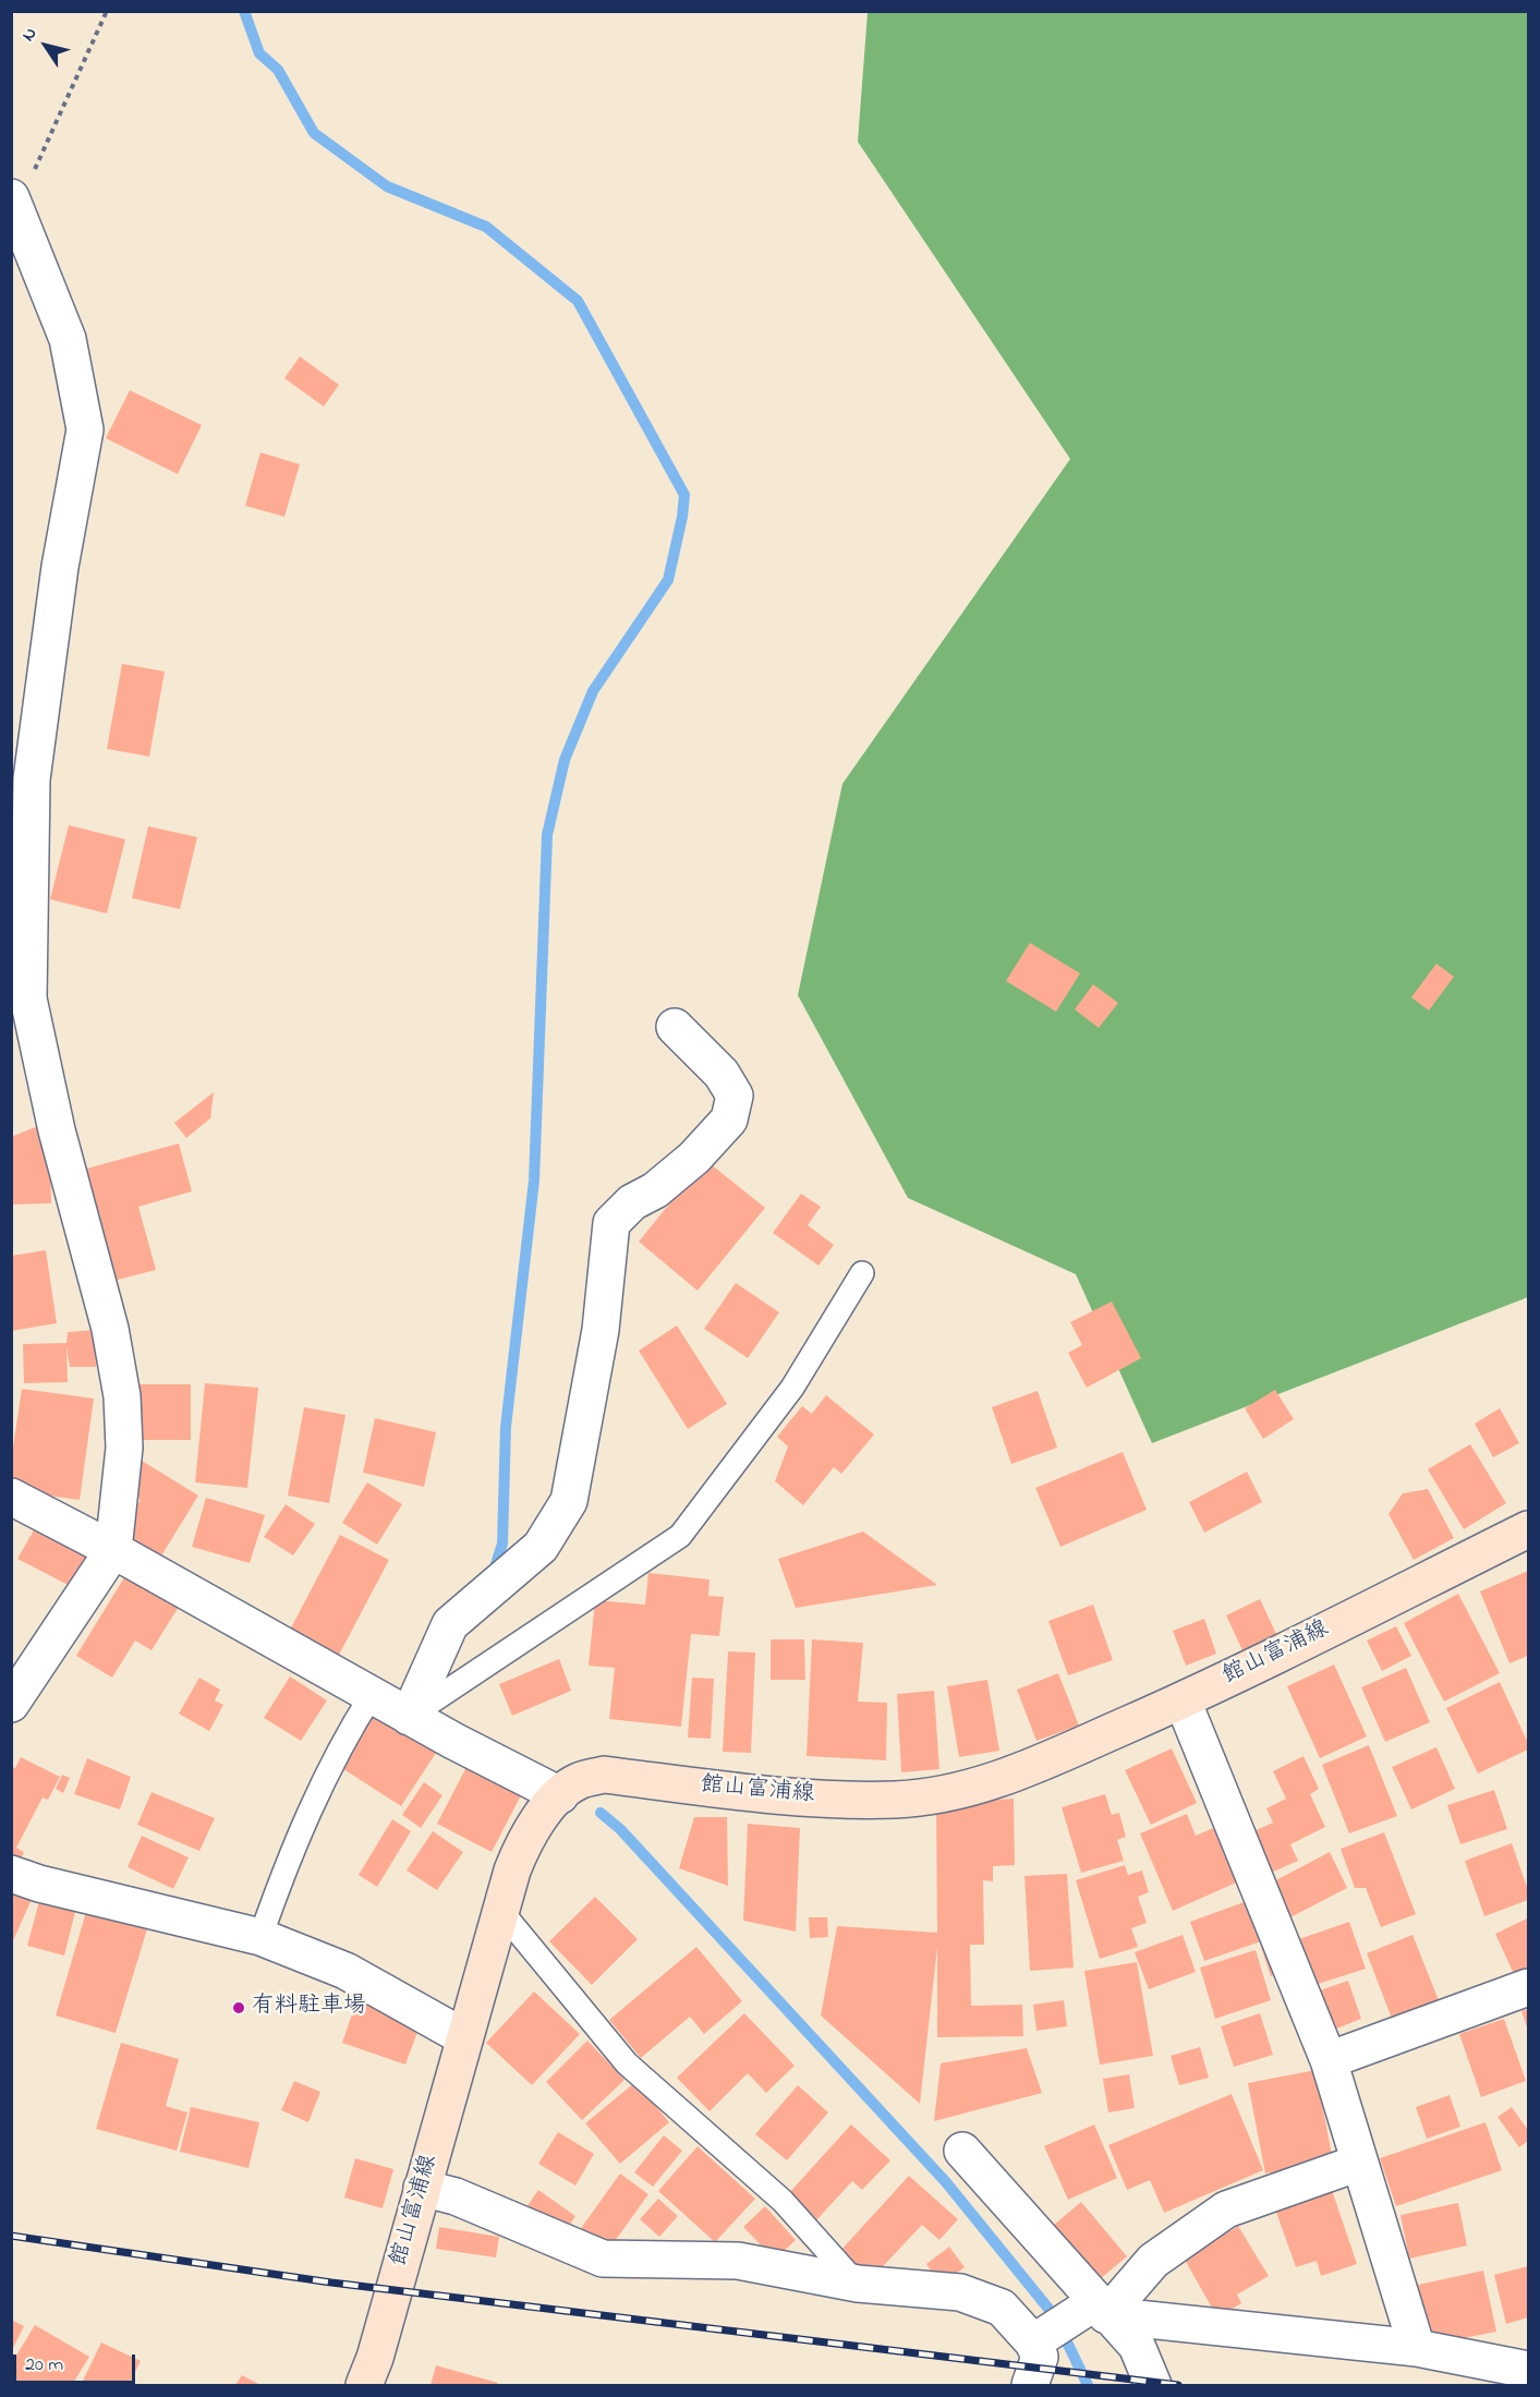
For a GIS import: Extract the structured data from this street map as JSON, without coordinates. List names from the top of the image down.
{
  "streets": {
    "main road": ["館山富浦線"]
  },
  "places": ["有料駐車場"],
  "scale_bar": "20 m",
  "north": "top left"
}
